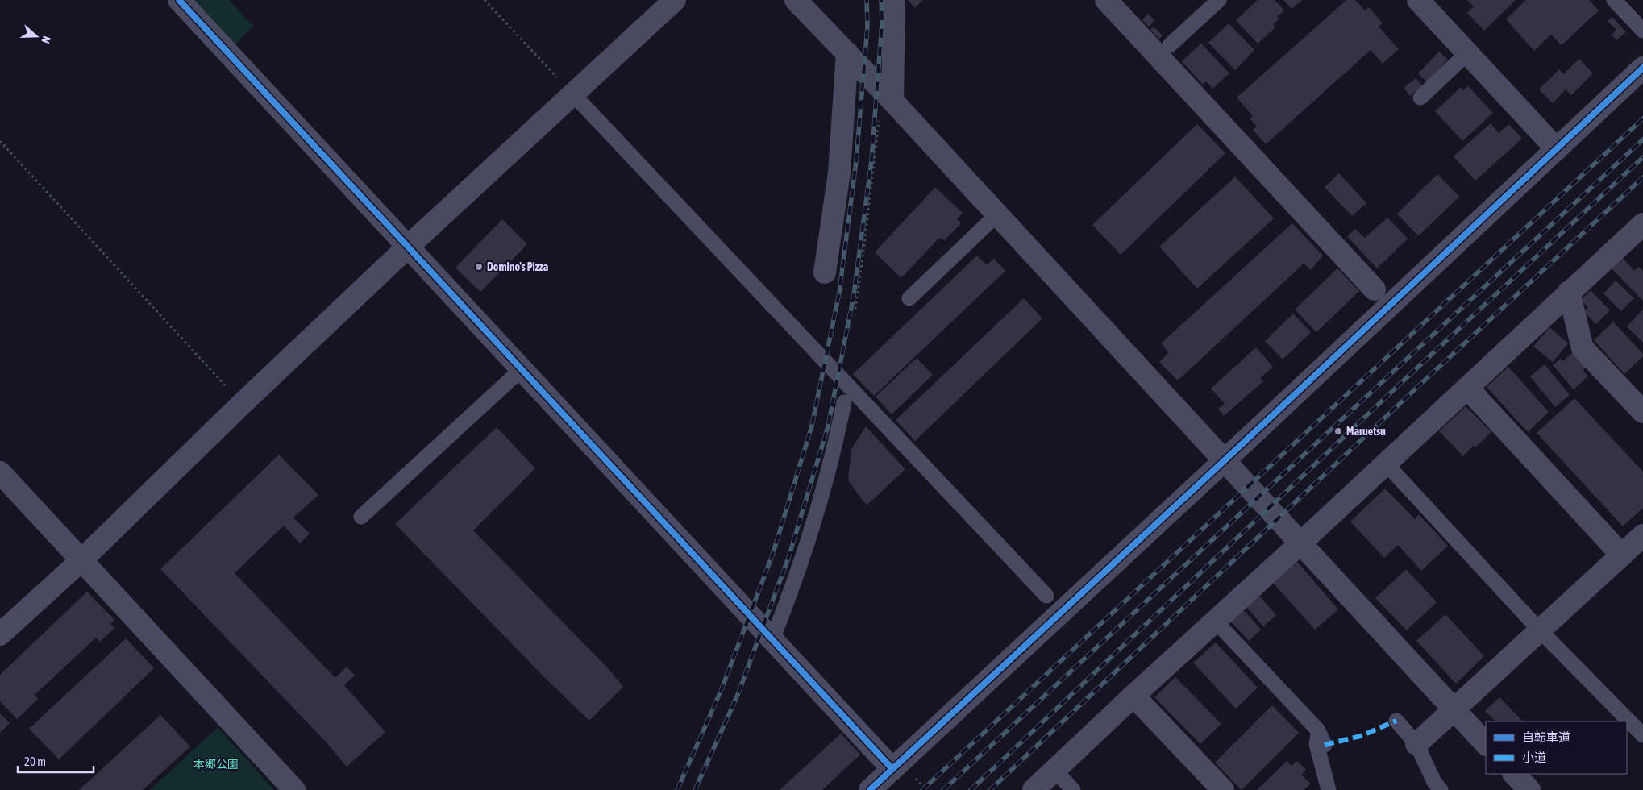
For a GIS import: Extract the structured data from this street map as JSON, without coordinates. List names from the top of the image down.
{
  "parks": ["本郷公園"],
  "places": ["Domino's Pizza", "Maruetsu"],
  "legend": ["自転車道", "小道"],
  "scale_bar": "20 m",
  "north": "right"
}
